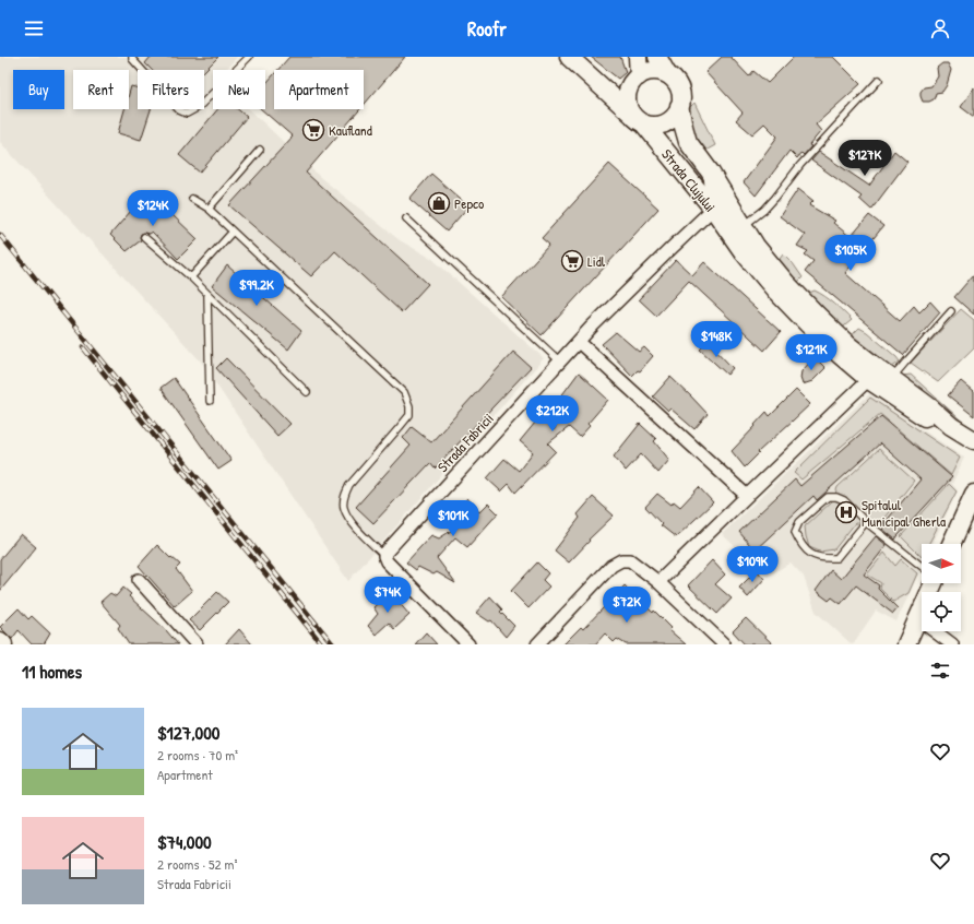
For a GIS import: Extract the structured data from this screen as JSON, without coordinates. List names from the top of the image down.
{
  "streets": {
    "main road": ["Strada Clujului"],
    "street": ["Strada Fabricii"]
  },
  "crossings": [
    ["Strada Clujului", "Strada Fabricii"]
  ],
  "places": {
    "supermarket": ["Kaufland", "Lidl"],
    "shop": ["Pepco"],
    "hospital": ["Spitalul Municipal Gherla"]
  },
  "north": "right",
  "page": {
    "header": "Roofr",
    "chip": [
      "Buy",
      "Rent",
      "Filters",
      "New",
      "Apartment"
    ],
    "price": [
      "$127K",
      "$124K",
      "$105K",
      "$99.2K",
      "$148K",
      "$121K",
      "$212K",
      "$101K",
      "$109K",
      "$74K",
      "$72K"
    ],
    "heading": "11 homes",
    "list": [
      {
        "name": "$127,000",
        "note": "2 rooms · 70 m² · Apartment"
      },
      {
        "name": "$74,000",
        "note": "2 rooms · 52 m² · Strada Fabricii"
      }
    ]
  }
}
